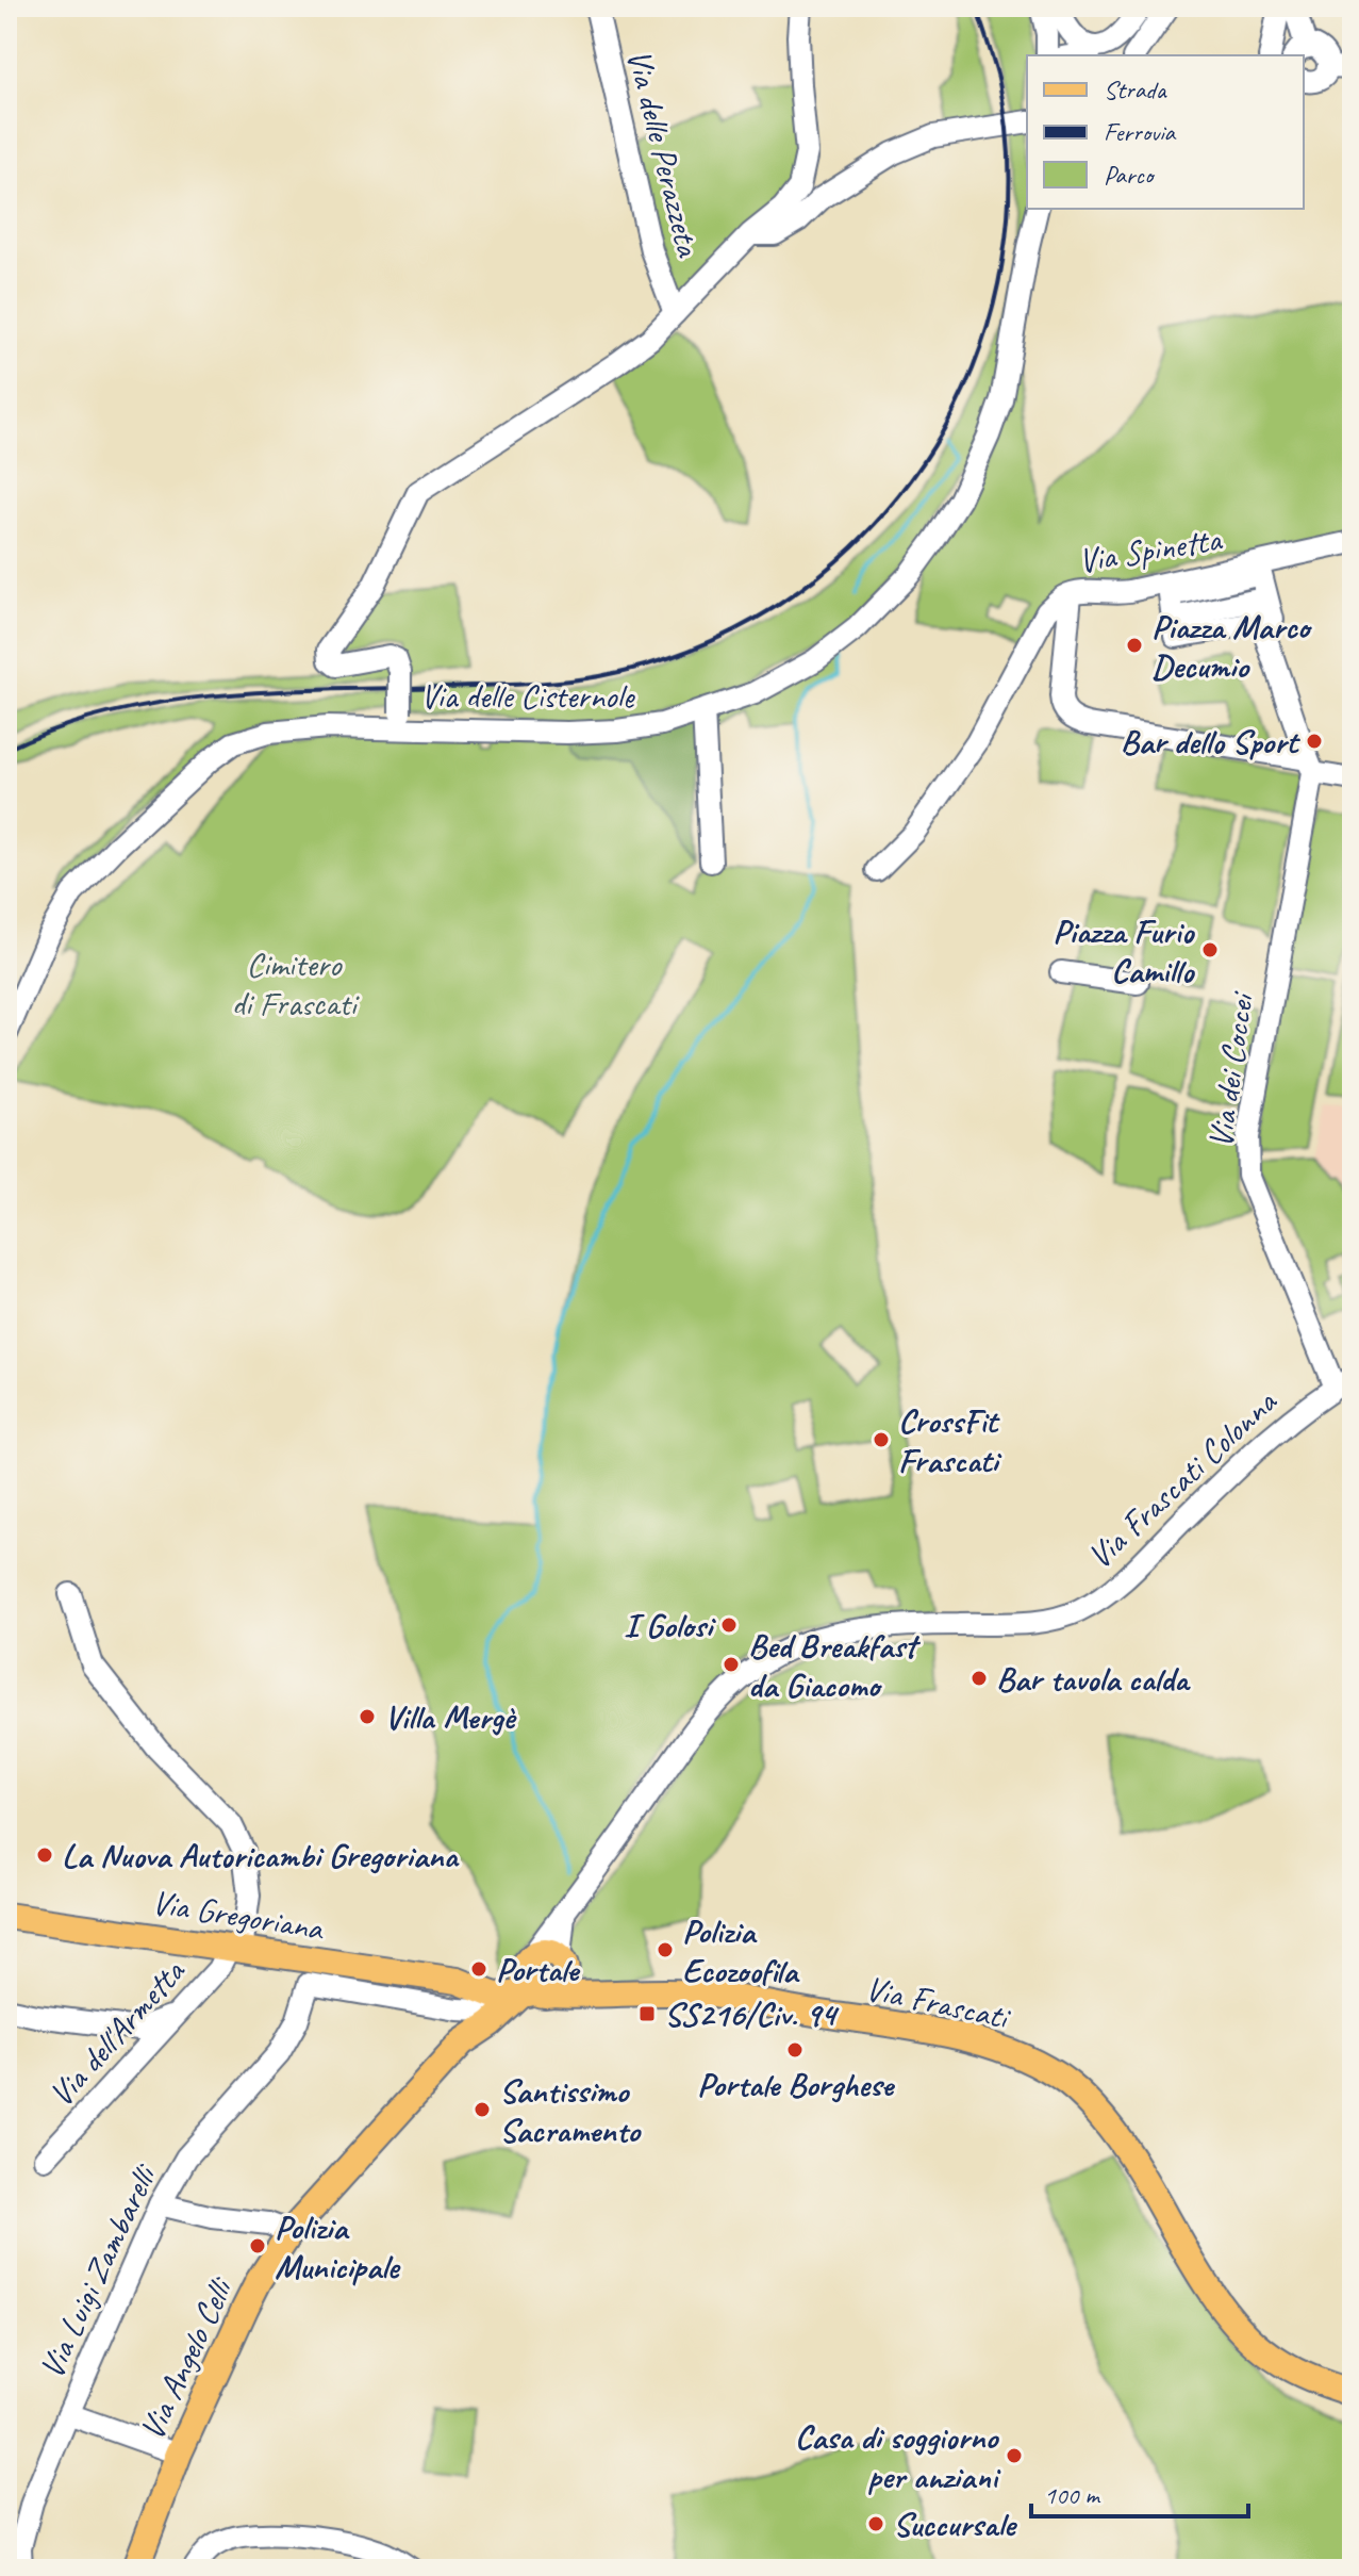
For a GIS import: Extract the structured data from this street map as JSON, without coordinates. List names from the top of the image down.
{
  "streets": {
    "main road": ["Via Gregoriana", "Via Frascati", "Via Angelo Celli"],
    "street": [
      "Via delle Perazzeta",
      "Via Spinetta",
      "Via delle Cisternole",
      "Via dei Coccei",
      "Via Frascati Colonna",
      "Via dell'Armetta",
      "Via Luigi Zambarelli"
    ]
  },
  "crossings": [
    ["Via delle Perazzeta", "Via delle Cisternole"],
    ["Via dei Coccei", "Via Frascati Colonna"],
    ["Via Frascati Colonna", "Via Gregoriana"],
    ["Via Frascati Colonna", "Via Frascati"],
    ["Via Frascati Colonna", "Via Luigi Zambarelli"],
    ["Via Frascati Colonna", "Via Angelo Celli"],
    ["Via Gregoriana", "Via Frascati"],
    ["Via Gregoriana", "Via dell'Armetta"],
    ["Via Gregoriana", "Via Luigi Zambarelli"],
    ["Via Gregoriana", "Via Angelo Celli"],
    ["Via Frascati", "Via Luigi Zambarelli"],
    ["Via Frascati", "Via Angelo Celli"],
    ["Via Luigi Zambarelli", "Via Angelo Celli"]
  ],
  "parks": ["Cimitero di Frascati"],
  "places": {
    "other": [
      "Piazza Marco Decumio",
      "Bar dello Sport",
      "Piazza Furio Camillo",
      "CrossFit Frascati",
      "I Golosi",
      "Bed Breakfast da Giacomo",
      "Bar tavola calda",
      "Villa Mergè",
      "La Nuova Autoricambi Gregoriana",
      "Polizia Ecozoofila",
      "Portale",
      "Portale Borghese",
      "Santissimo Sacramento",
      "Polizia Municipale",
      "Casa di soggiorno per anziani",
      "Succursale"
    ],
    "transit": ["SS216/Civ. 94"]
  },
  "legend": ["Strada", "Ferrovia", "Parco"],
  "scale_bar": "100 m"
}
